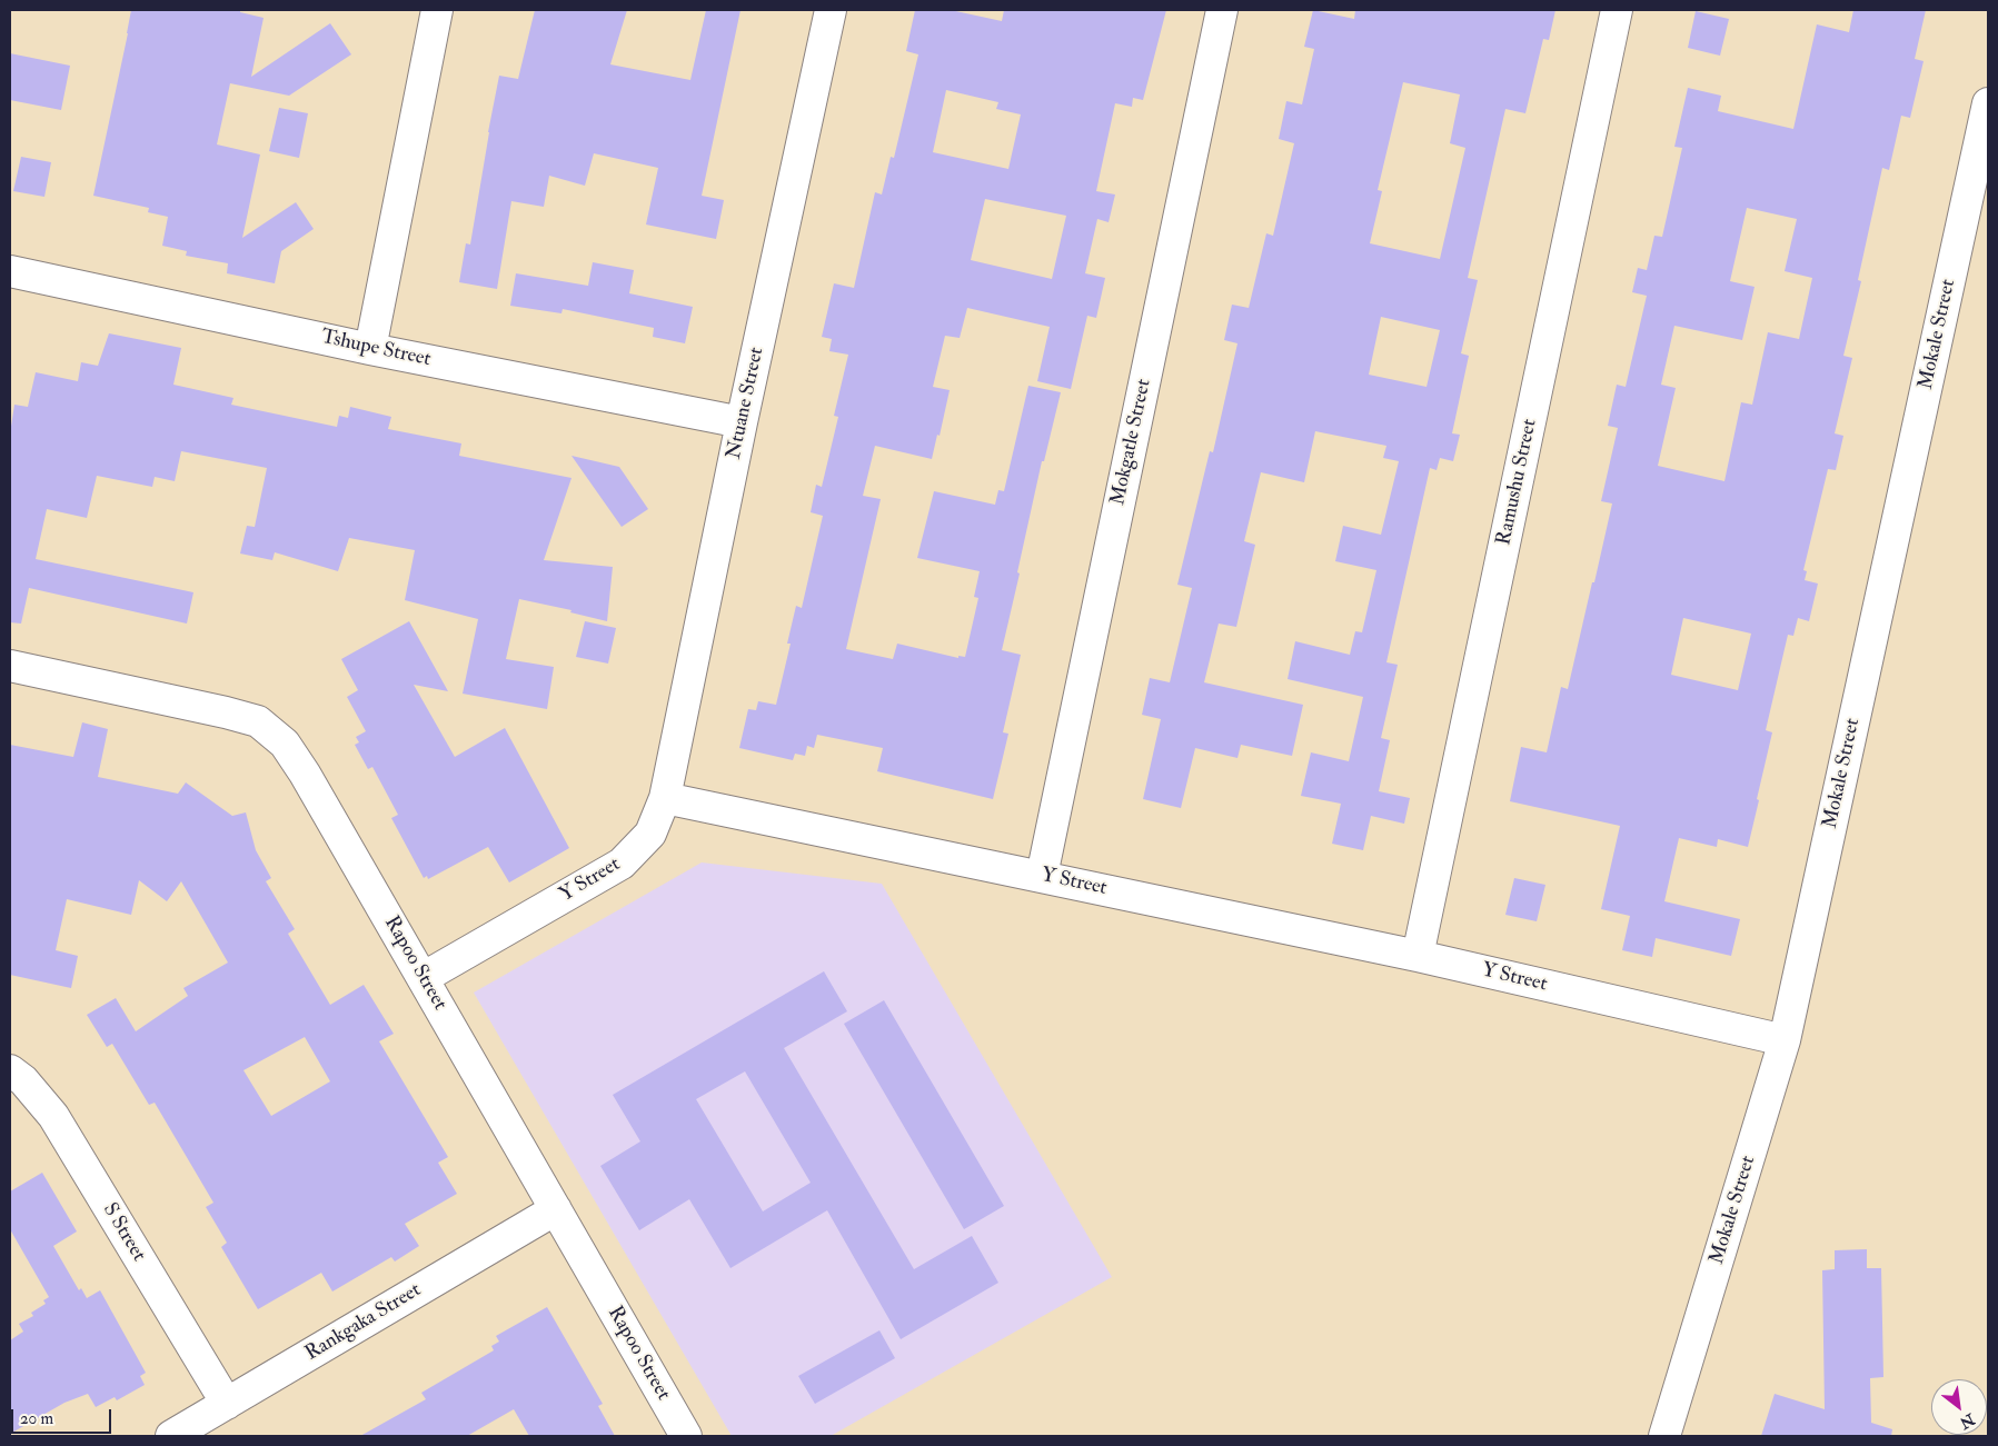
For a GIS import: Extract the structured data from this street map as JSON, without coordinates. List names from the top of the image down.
{
  "streets": {
    "street": [
      "Mokale Street",
      "Tshupe Street",
      "Ntuane Street",
      "Mokgatle Street",
      "Ramushu Street",
      "Y Street",
      "Rapoo Street",
      "S Street",
      "Rankgaka Street"
    ]
  },
  "crossings": [
    ["Mokale Street", "Y Street"],
    ["Tshupe Street", "Ntuane Street"],
    ["Ntuane Street", "Y Street"],
    ["Mokgatle Street", "Y Street"],
    ["Ramushu Street", "Y Street"],
    ["Y Street", "Rapoo Street"],
    ["Rapoo Street", "Rankgaka Street"],
    ["S Street", "Rankgaka Street"]
  ],
  "scale_bar": "20 m",
  "north": "bottom right"
}
